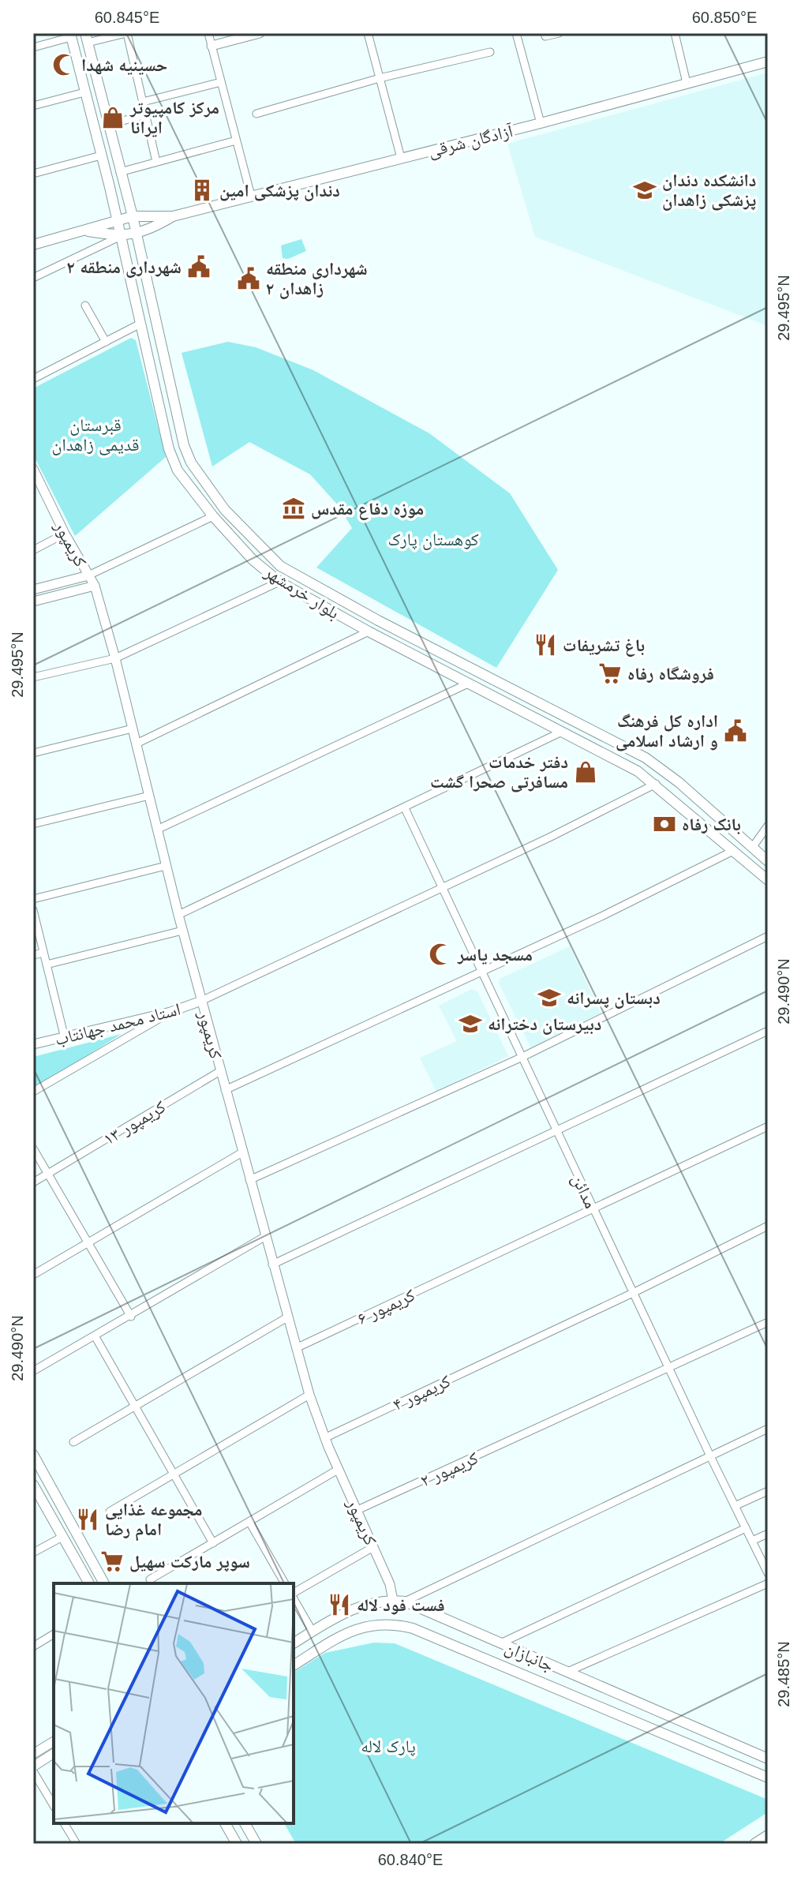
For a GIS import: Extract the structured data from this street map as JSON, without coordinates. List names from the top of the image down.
{
  "streets": {
    "main road": ["آزادگان شرقی", "بلوار خرمشهر", "جانبازان"],
    "street": [
      "کریمپور",
      "استاد محمد جهانتاب",
      "کریمپور ۱۳",
      "مدائن",
      "کریمپور ۶",
      "کریمپور ۴",
      "کریمپور ۲"
    ]
  },
  "crossings": [
    ["کریمپور", "استاد محمد جهانتاب"],
    ["کریمپور", "کریمپور ۱۳"],
    ["کریمپور", "کریمپور ۶"],
    ["کریمپور", "کریمپور ۴"],
    ["کریمپور", "کریمپور ۲"],
    ["کریمپور", "جانبازان"],
    ["مدائن", "کریمپور ۶"],
    ["مدائن", "کریمپور ۴"],
    ["مدائن", "کریمپور ۲"]
  ],
  "parks": ["قبرستان قدیمی زاهدان", "کوهستان پارک", "پارک لاله"],
  "places": {
    "mosque": ["حسینیه شهدا", "مسجد یاسر"],
    "shop": ["مرکز کامپیوتر ایرانا", "دفتر خدمات مسافرتی صحرا گشت"],
    "building": ["دندان پزشکی امین"],
    "school or university": ["دانشکده دندان پزشکی زاهدان", "دبستان پسرانه", "دبیرستان دخترانه"],
    "public building": ["شهرداری منطقه ۲", "شهرداری منطقه ۲ زاهدان", "اداره کل فرهنگ و ارشاد اسلامی"],
    "museum": ["موزه دفاع مقدس"],
    "restaurant": ["باغ تشریفات", "مجموعه غذایی امام رضا", "فست فود لاله"],
    "supermarket": ["فروشگاه رفاه", "سوپر مارکت سهیل"],
    "bank": ["بانک رفاه"]
  },
  "coordinates": [
    "60.845°E",
    "60.850°E",
    "29.495°N",
    "29.490°N",
    "29.485°N",
    "60.840°E"
  ]
}
